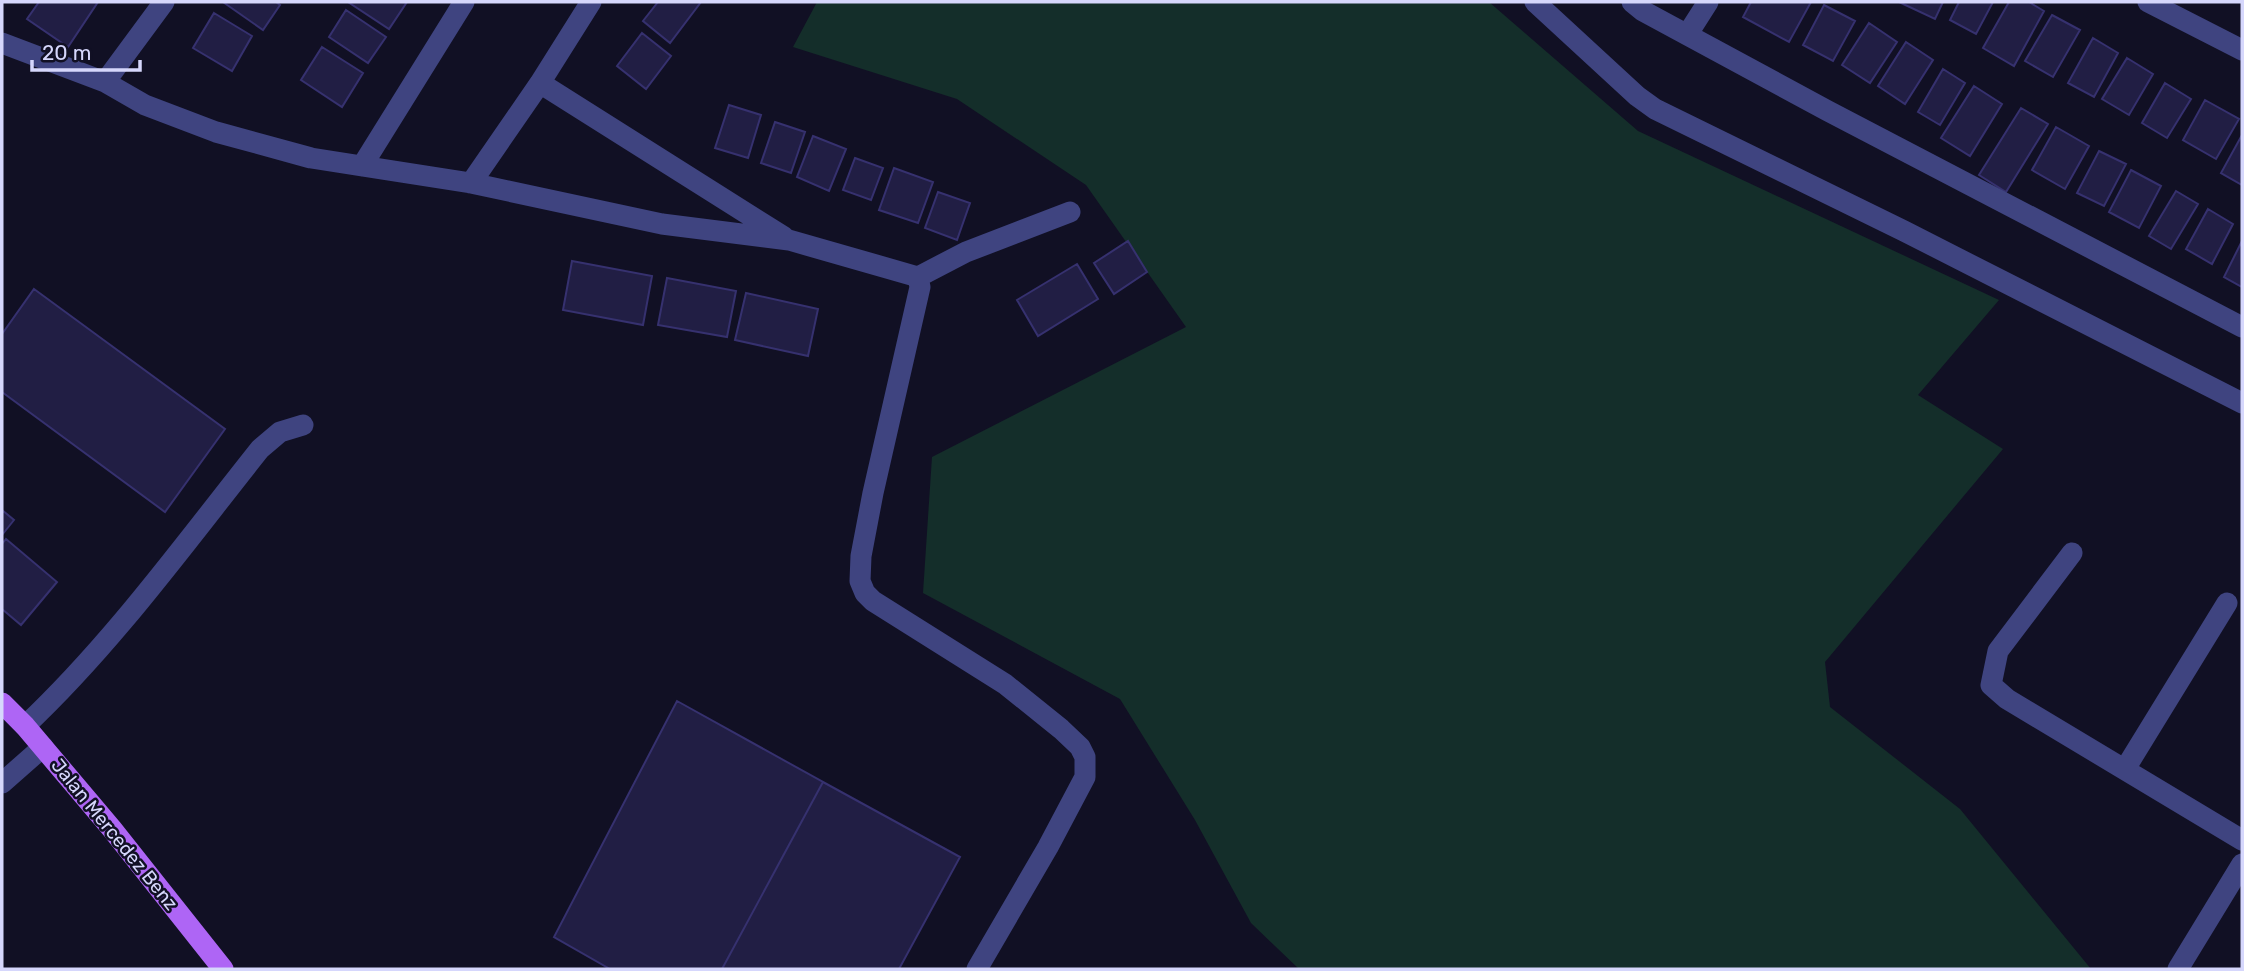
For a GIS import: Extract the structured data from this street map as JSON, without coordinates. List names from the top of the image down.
{
  "streets": {
    "main road": ["Jalan Mercedez Benz"]
  },
  "scale_bar": "20 m"
}
